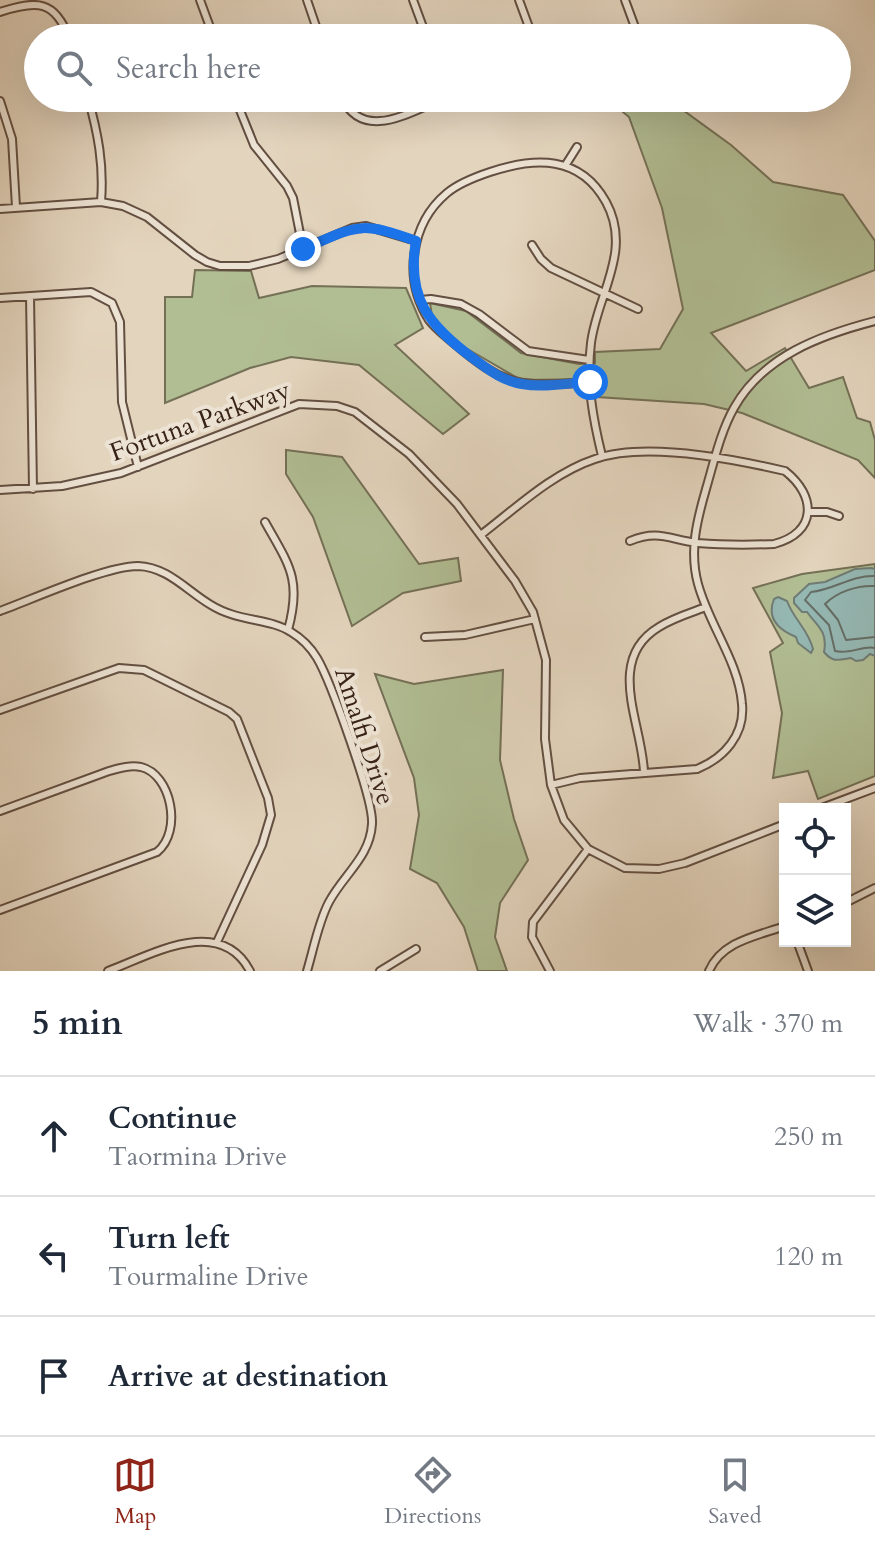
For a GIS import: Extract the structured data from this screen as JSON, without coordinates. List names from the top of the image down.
{
  "streets": {
    "street": ["Fortuna Parkway", "Amalfi Drive"]
  },
  "page": {
    "search": "Search here",
    "heading": ["5 min", "Walk · 370 m"],
    "list": [
      ["Continue", "Taormina Drive", "250 m"],
      ["Turn left", "Tourmaline Drive", "120 m"],
      "Arrive at destination"
    ],
    "nav": ["Map", "Directions", "Saved"]
  }
}
